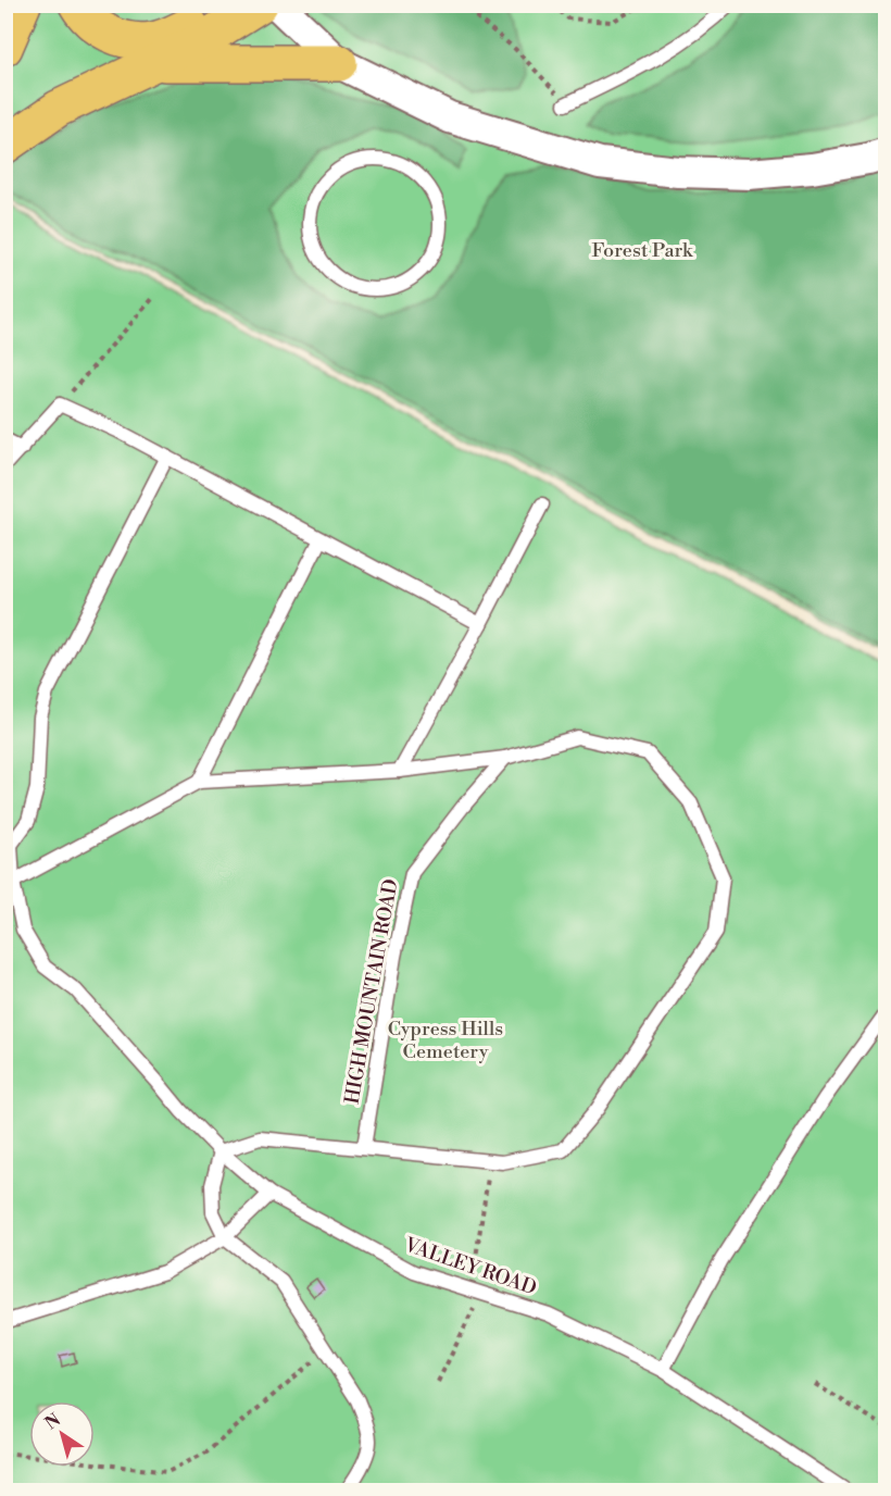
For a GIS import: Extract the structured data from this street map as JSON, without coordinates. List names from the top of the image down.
{
  "streets": {
    "lane": ["HIGH MOUNTAIN ROAD", "VALLEY ROAD"]
  },
  "parks": ["Forest Park", "Cypress Hills Cemetery"],
  "north": "top left"
}
